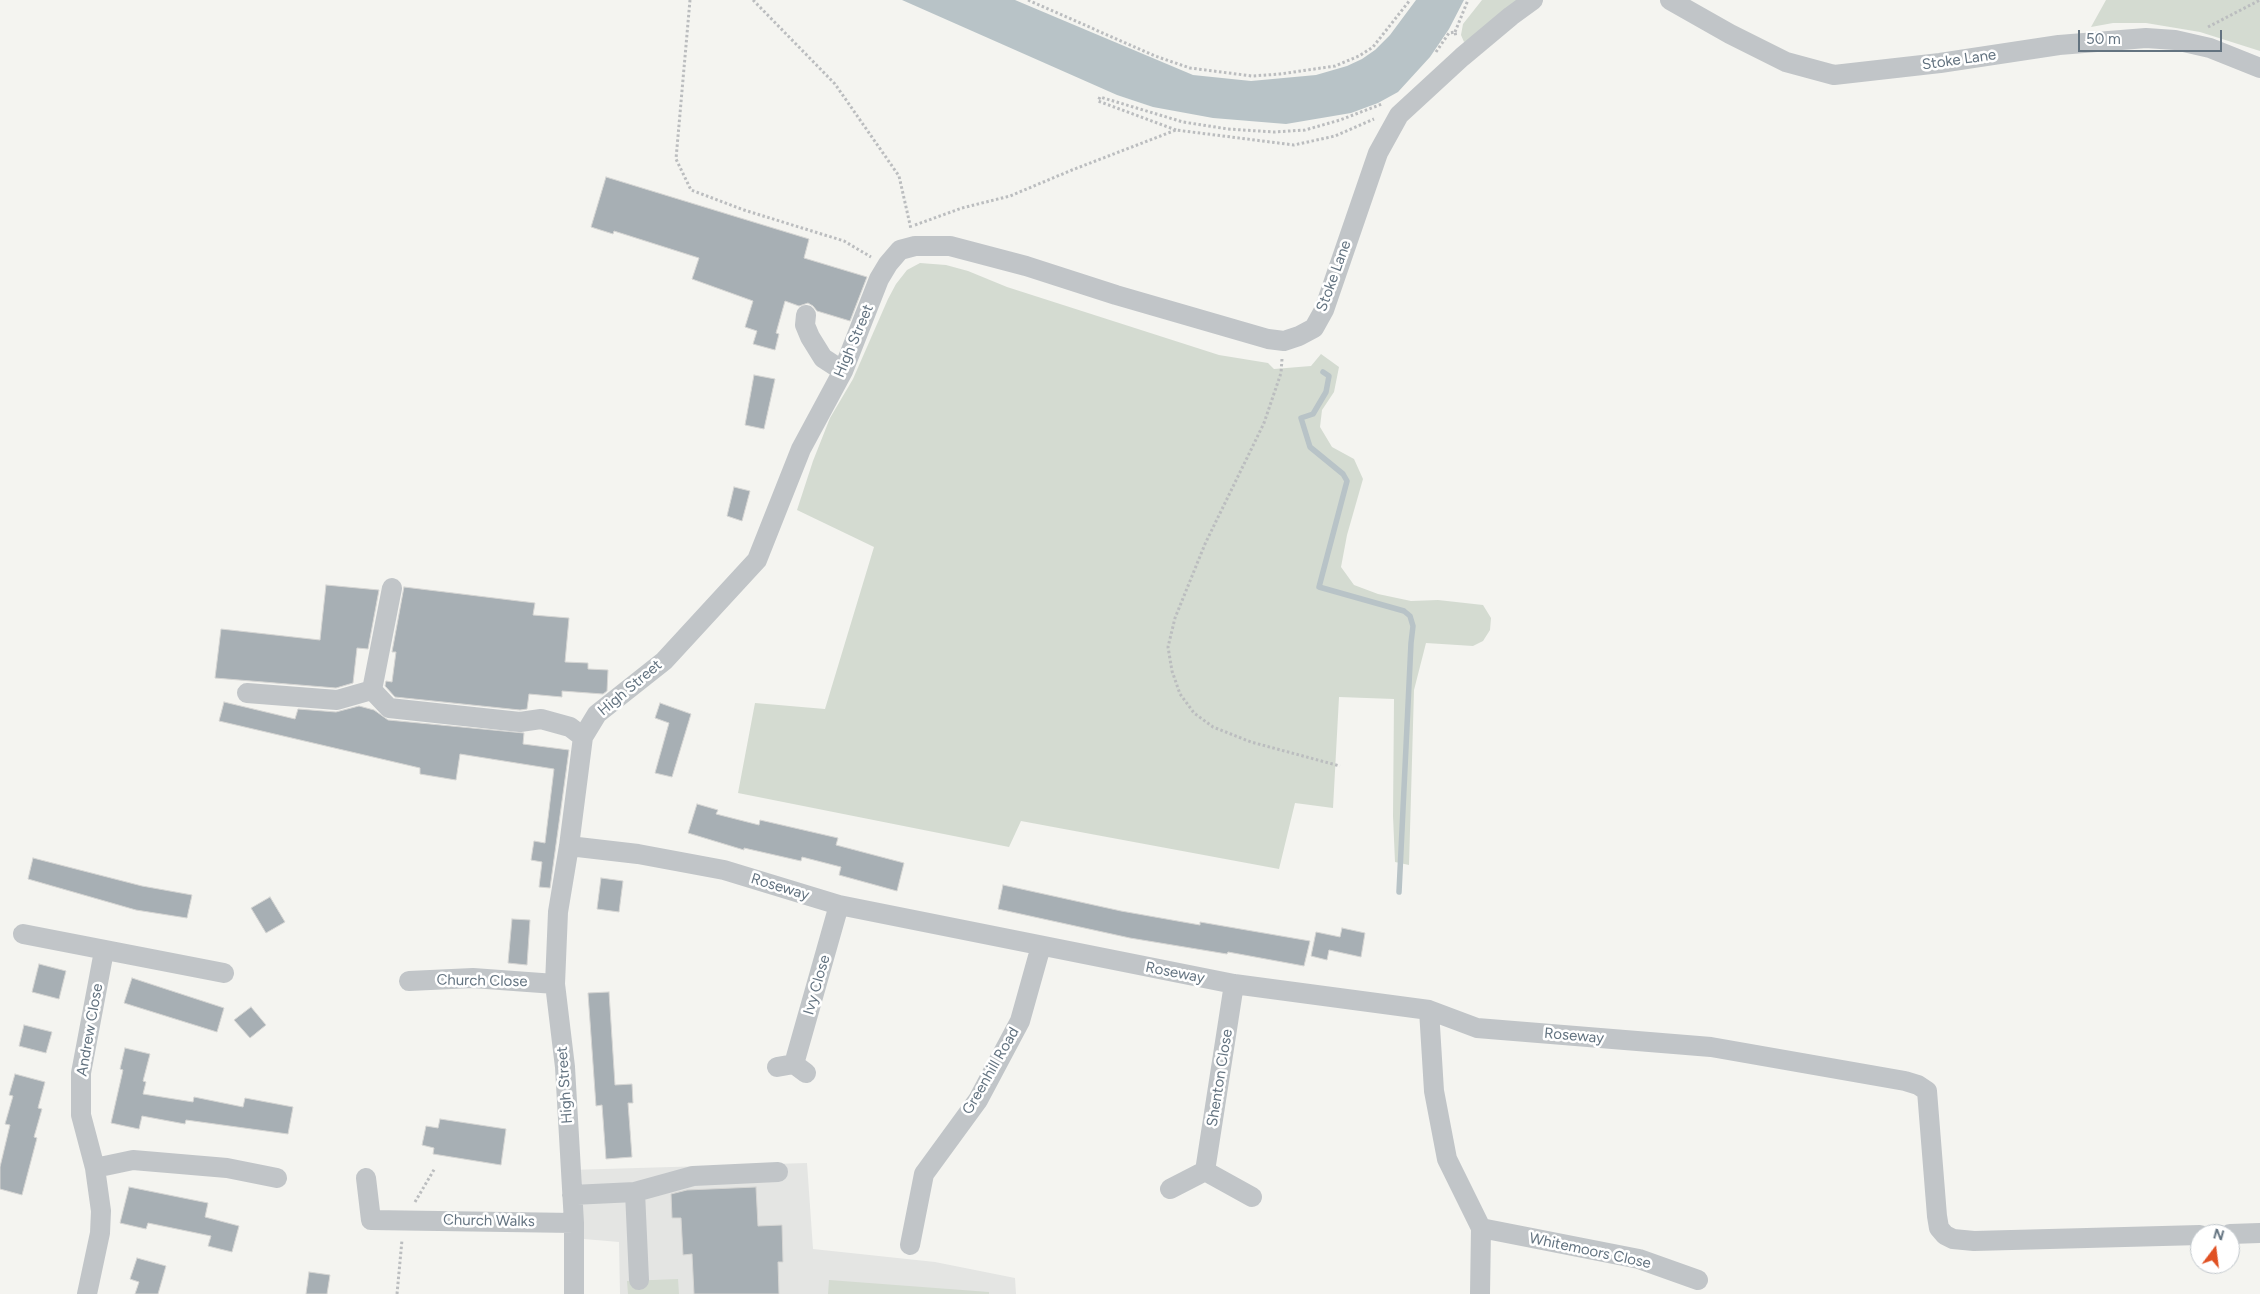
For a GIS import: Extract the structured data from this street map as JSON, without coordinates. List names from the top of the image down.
{
  "streets": {
    "street": [
      "Stoke Lane",
      "High Street",
      "Roseway",
      "Church Close",
      "Ivy Close",
      "Andrew Close",
      "Greenhill Road",
      "Shenton Close",
      "Church Walks",
      "Whitemoors Close"
    ]
  },
  "crossings": [
    ["High Street", "Roseway"],
    ["High Street", "Church Close"],
    ["High Street", "Church Walks"],
    ["Roseway", "Ivy Close"],
    ["Roseway", "Greenhill Road"],
    ["Roseway", "Shenton Close"]
  ],
  "scale_bar": "50 m",
  "north": "top"
}
